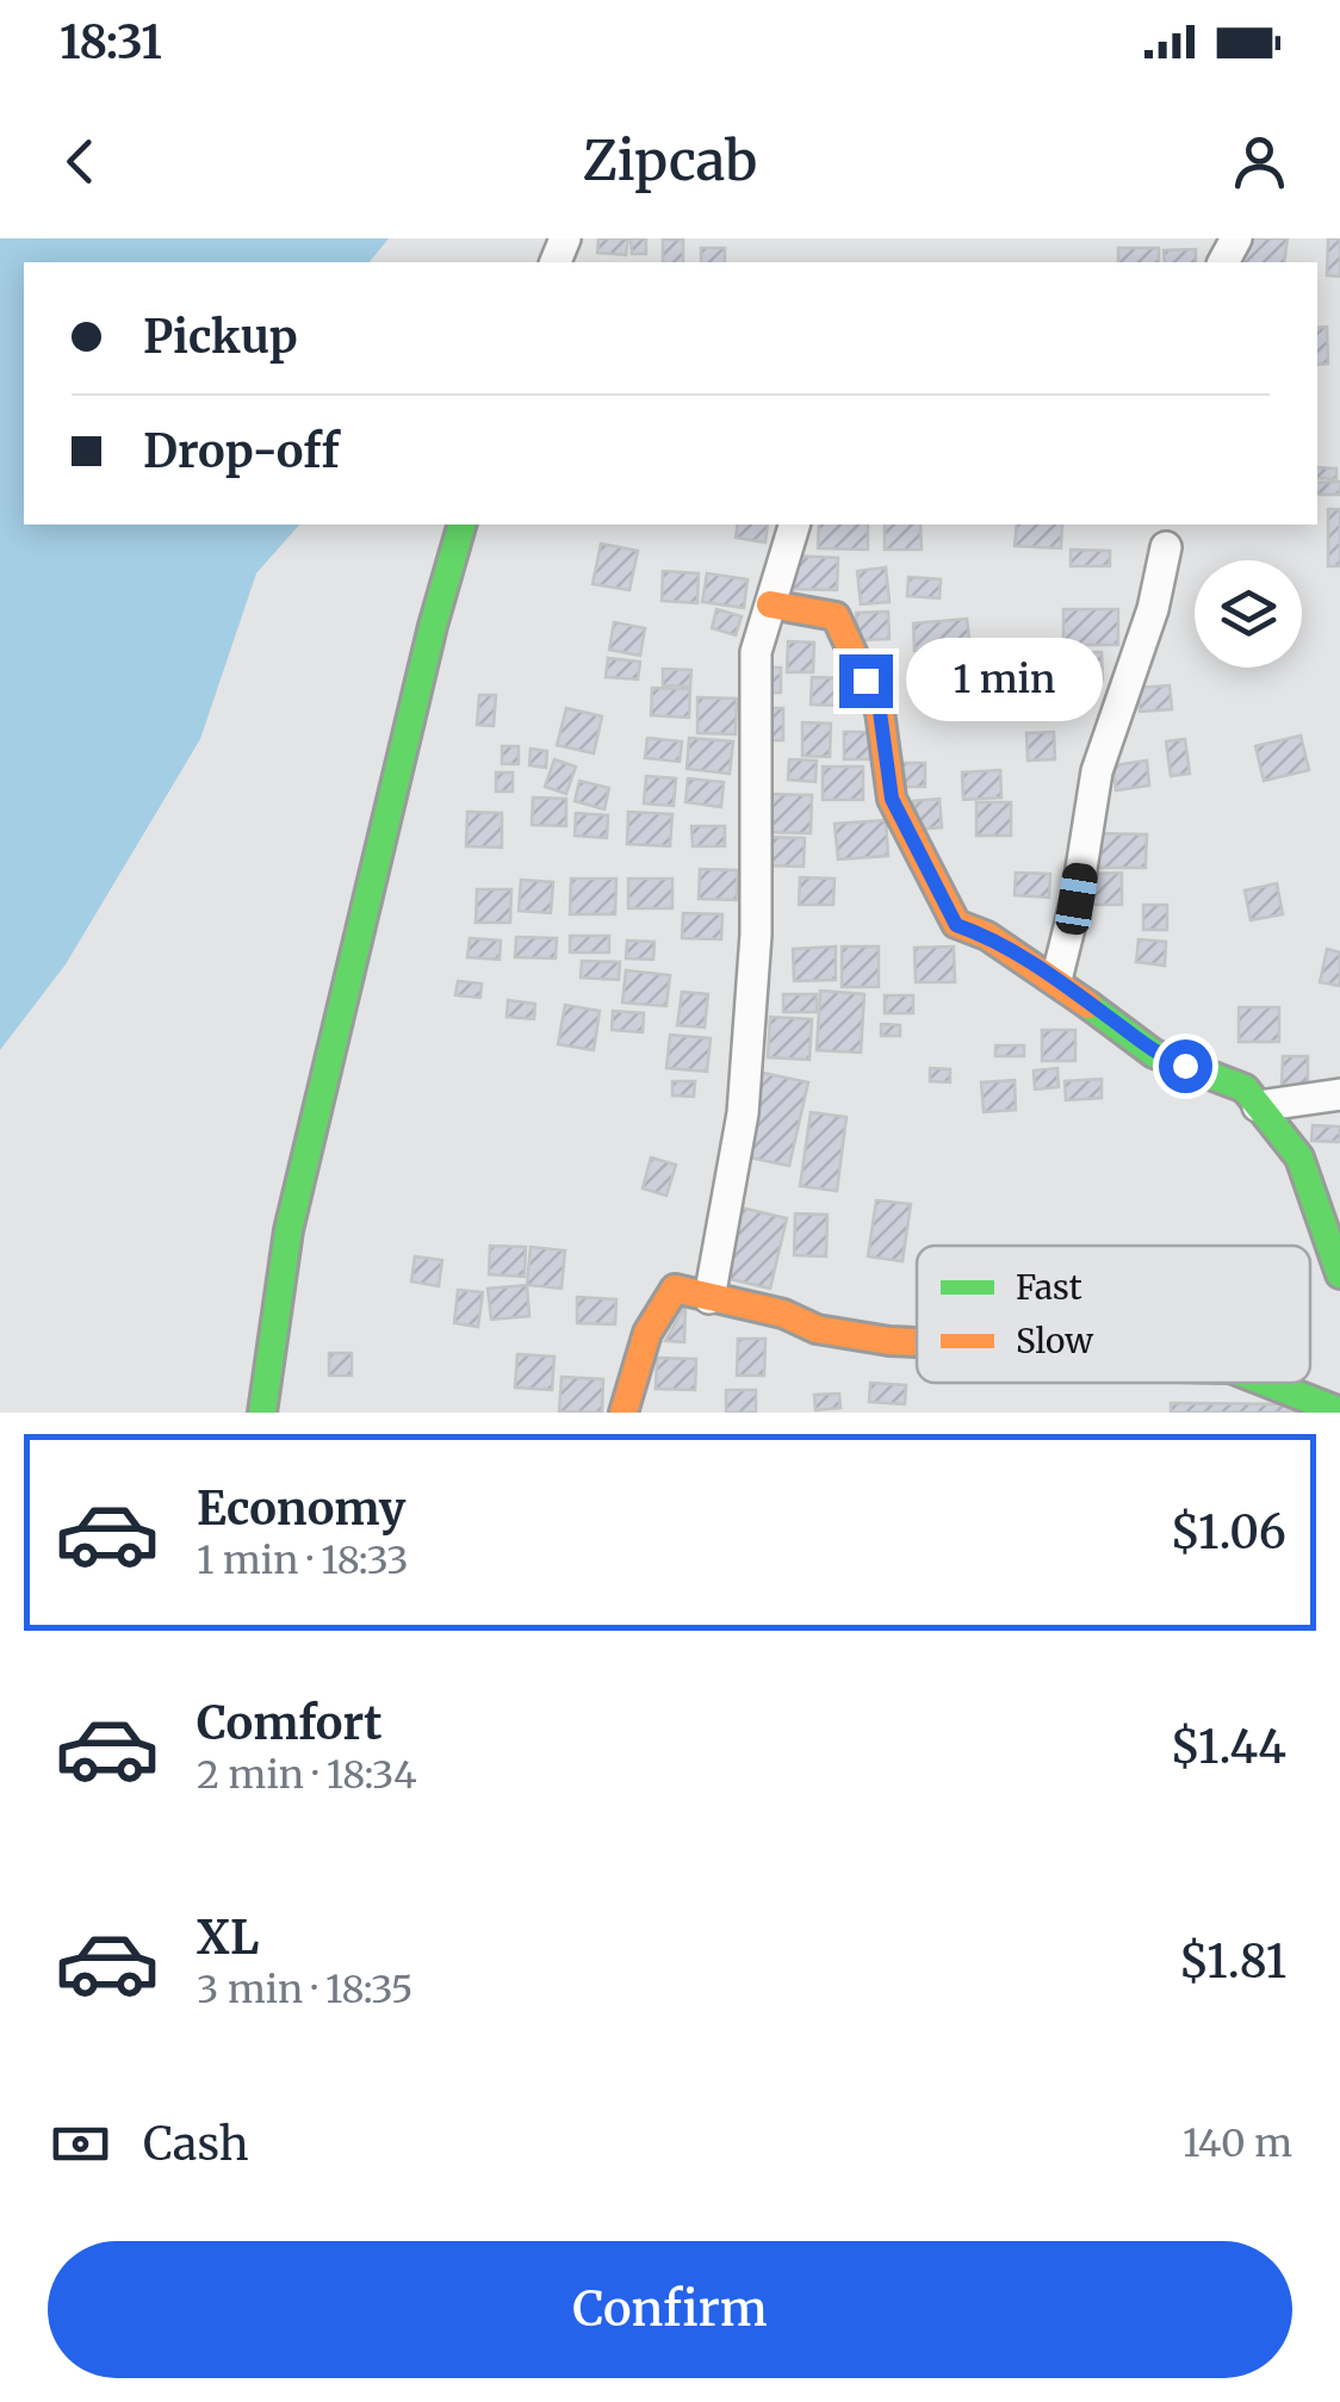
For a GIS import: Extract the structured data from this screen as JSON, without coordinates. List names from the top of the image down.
{
  "legend": ["Fast", "Slow"],
  "page": {
    "status": "18:31",
    "header": "Zipcab",
    "banner": ["Pickup", "Drop-off"],
    "bubble": "1 min",
    "list": [
      {
        "name": "Economy",
        "note": "1 min · 18:33",
        "value": "$1.06"
      },
      {
        "name": "Comfort",
        "note": "2 min · 18:34",
        "value": "$1.44"
      },
      {
        "name": "XL",
        "note": "3 min · 18:35",
        "value": "$1.81"
      }
    ],
    "pay": ["Cash", "140 m"],
    "buttons": "Confirm"
  }
}
